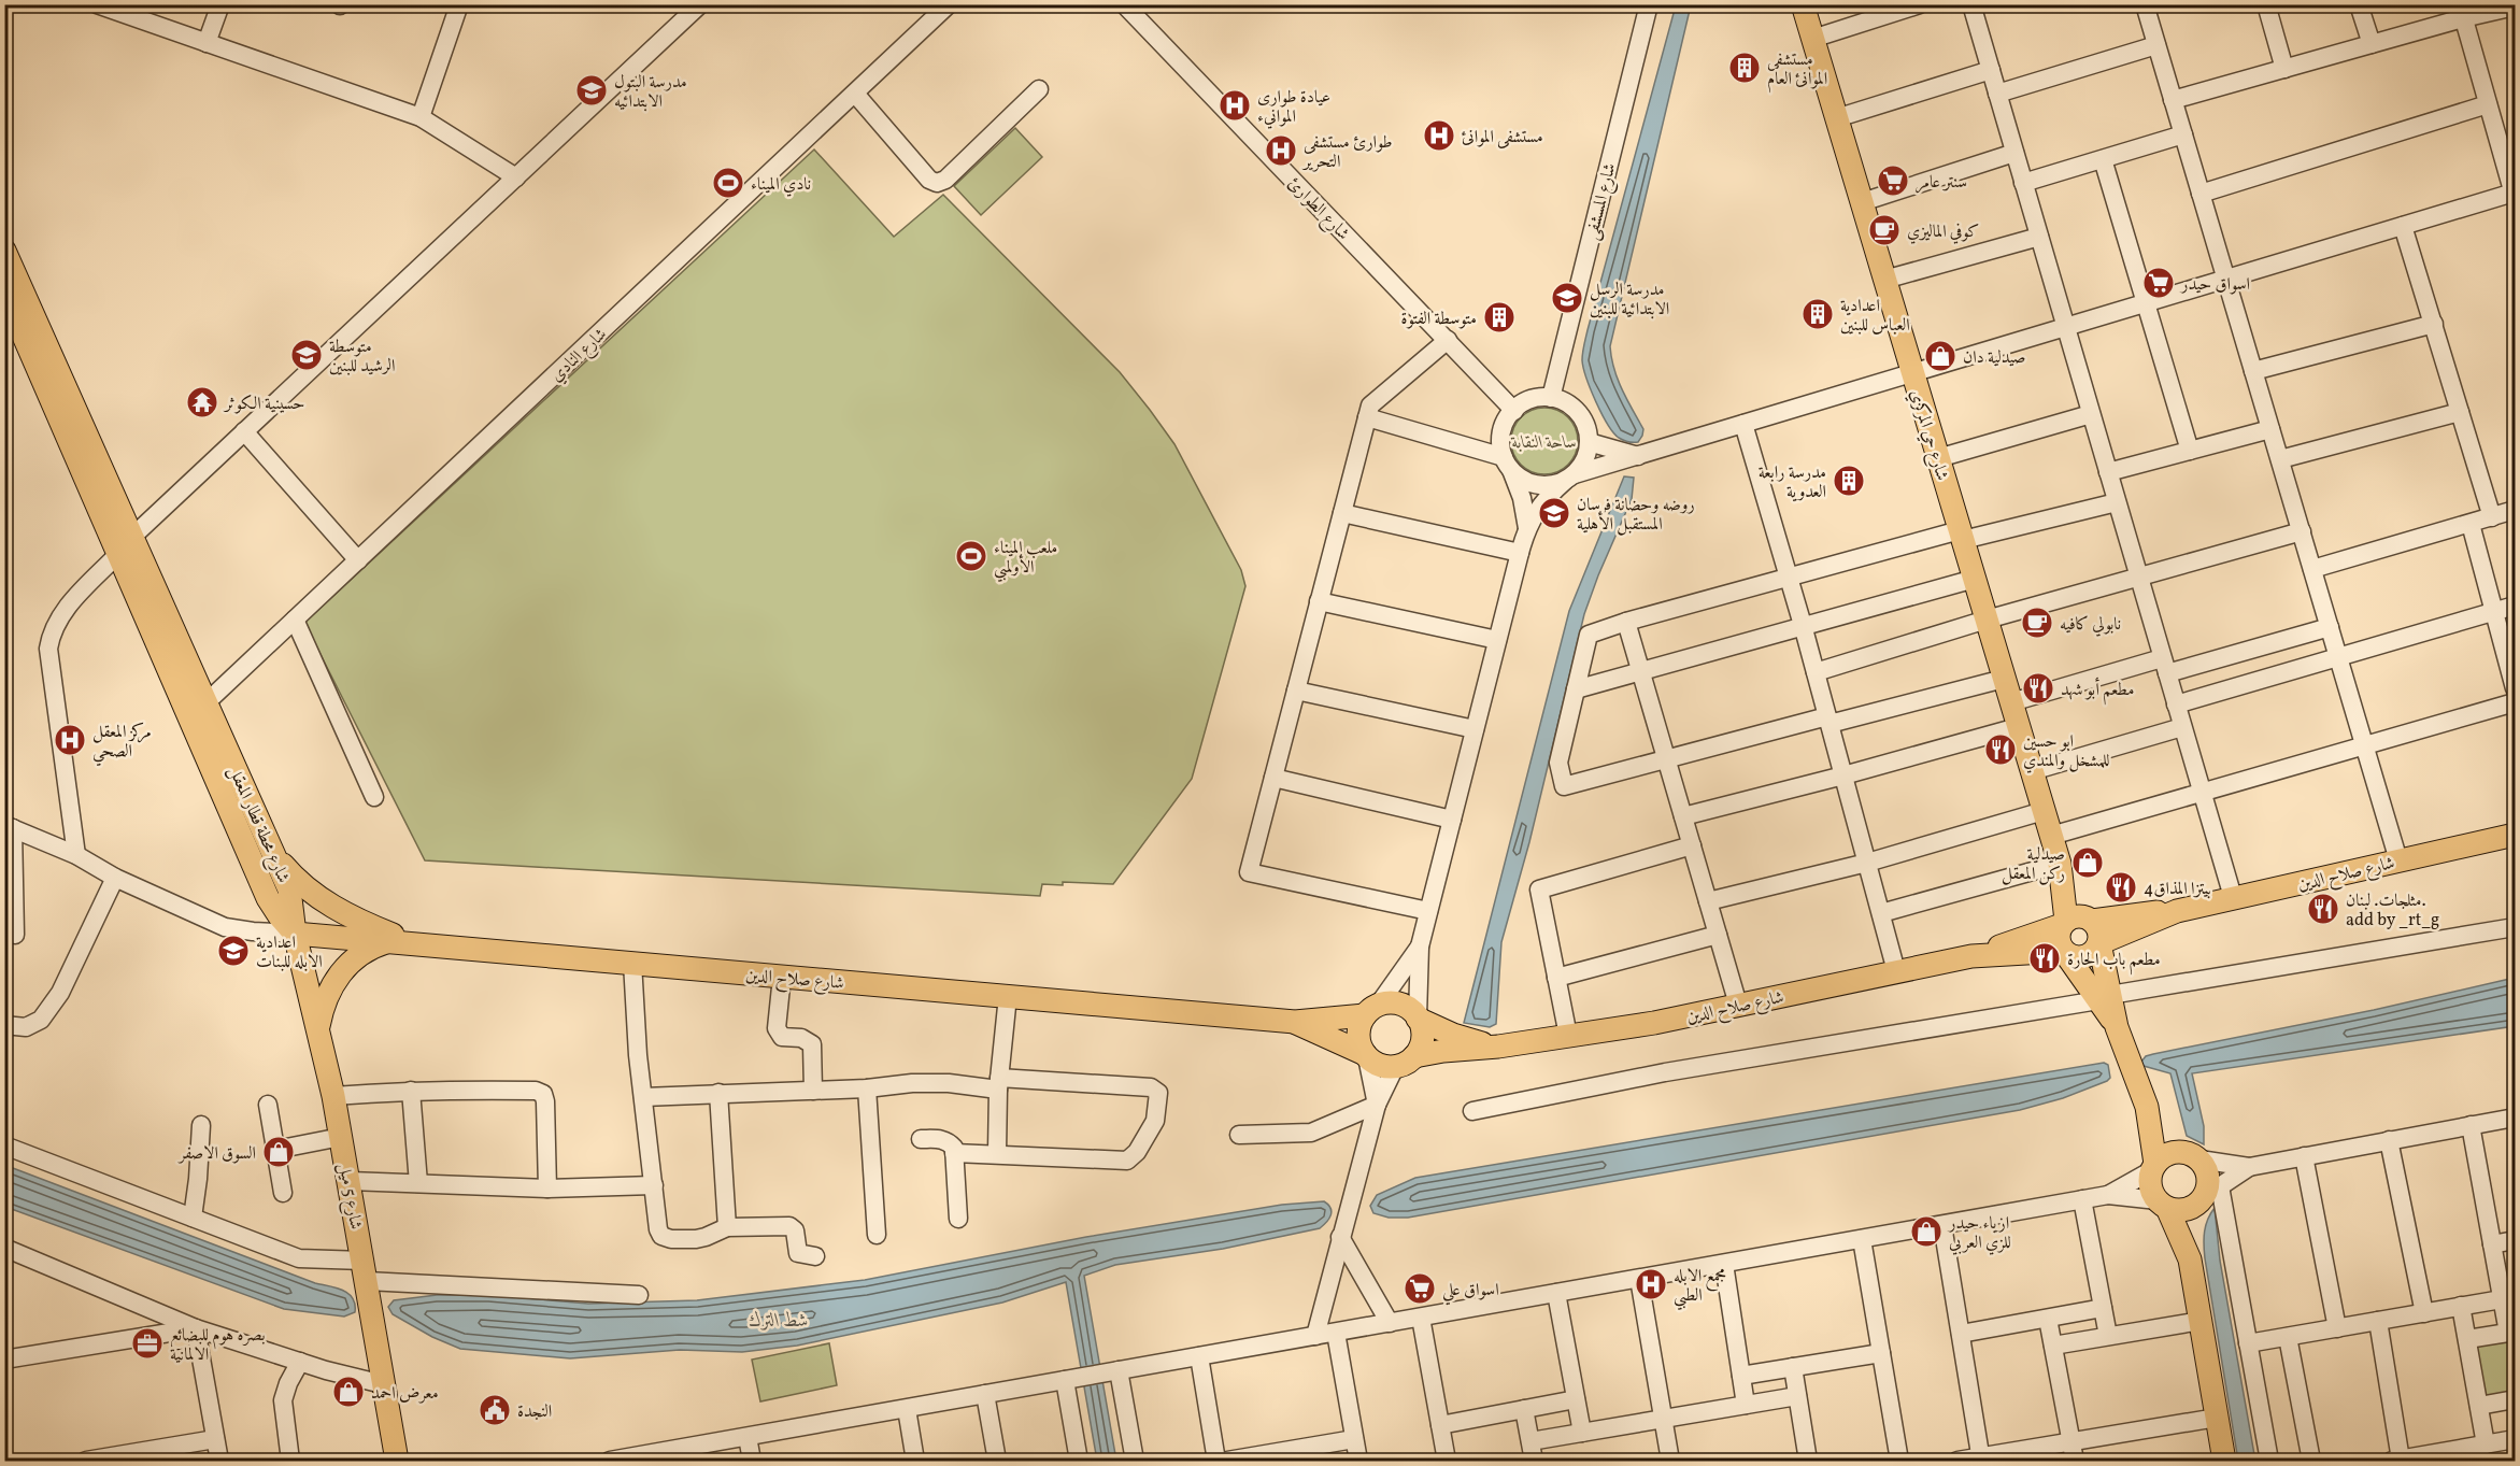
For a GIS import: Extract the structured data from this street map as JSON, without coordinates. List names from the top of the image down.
{
  "streets": {
    "main road": [
      "شارع حي المركزي",
      "شارع محطة قطار المعقل",
      "شارع صلاح الدين",
      "شارع 5 ميل"
    ],
    "street": ["شارع المسشفى", "شارع الطوارئ", "شارع النادي"]
  },
  "crossings": [
    ["شارع المسشفى", "شارع الطوارئ"],
    ["شارع النادي", "شارع محطة قطار المعقل"],
    ["شارع حي المركزي", "شارع صلاح الدين"],
    ["شارع محطة قطار المعقل", "شارع صلاح الدين"],
    ["شارع محطة قطار المعقل", "شارع 5 ميل"],
    ["شارع صلاح الدين", "شارع 5 ميل"]
  ],
  "water": ["شط الترك"],
  "parks": ["ساحة النقابة"],
  "places": {
    "building": [
      "مستشفى الموانئ العام",
      "اعدادية العباس للبنين",
      "متوسطة الفتوة",
      "مدرسة رابعة العدوية"
    ],
    "school or university": [
      "مدرسة البتول الابتدائيه",
      "مدرسة الرسل الابتدائية للبنين",
      "متوسطة الرشيد للبنين",
      "روضه وحضانة فرسان المستقبل الأهلية",
      "اعدادية الابله للبنات"
    ],
    "hospital": [
      "عيادة طوارى الموانيء",
      "مستشفى الموانئ",
      "طوارئ مستشفى التحرير",
      "مركز المعقل الصحي",
      "مجمع الابله الطبي"
    ],
    "supermarket": ["سنتر عامر", "اسواق حيدر", "اسواق علي"],
    "sports": ["نادي الميناء", "ملعب الميناء الأولمبي"],
    "cafe": ["كوفي الماليزي", "نابولي كافيه"],
    "shop": [
      "صيدلية دان",
      "صيدلية ركن المعقل",
      "السوق الاصفر",
      "ازياء حيدر للزي العربي",
      "معرض احمد"
    ],
    "temple": ["حسينية الكوثر"],
    "restaurant": [
      "مطعم أبو شهد",
      "ابو حسين للمشخل والمندي",
      "بيتزا المذاق4",
      "مثلجات. لبنان. add by _rt_g",
      "مطعم باب الحارة"
    ],
    "office": ["بصره هوم للبضائع الالمانية"],
    "public building": ["النجدة"]
  }
}
